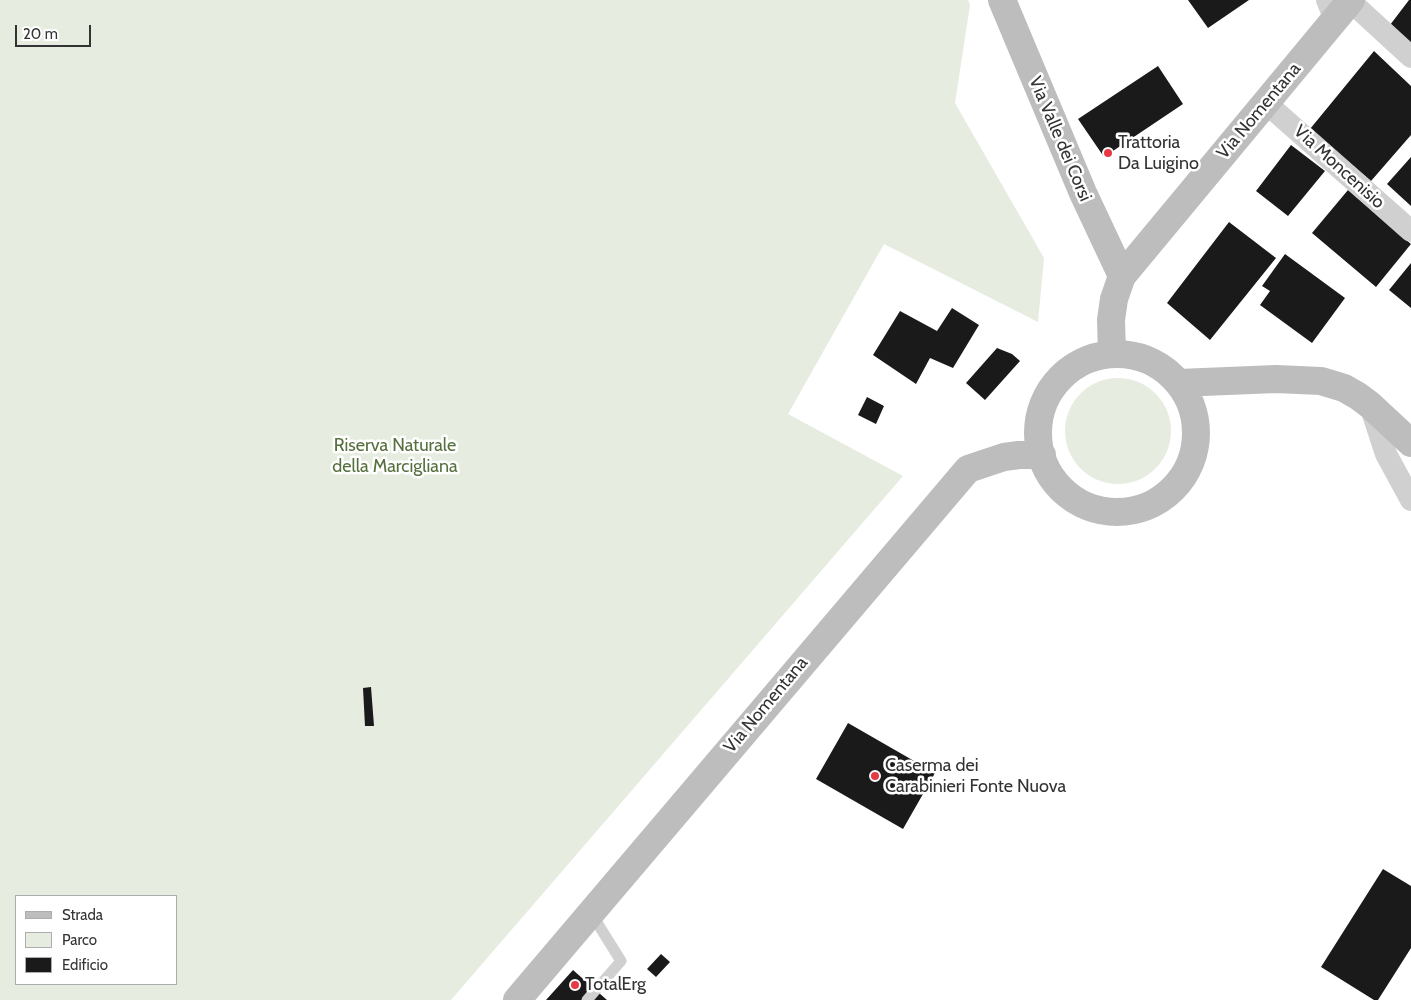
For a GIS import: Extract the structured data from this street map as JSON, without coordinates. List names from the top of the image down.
{
  "streets": {
    "street": ["Via Nomentana", "Via Valle dei Corsi", "Via Moncenisio"]
  },
  "crossings": [
    ["Via Nomentana", "Via Valle dei Corsi"],
    ["Via Nomentana", "Via Moncenisio"]
  ],
  "parks": ["Riserva Naturale della Marcigliana"],
  "places": ["Trattoria Da Luigino", "Caserma dei Carabinieri Fonte Nuova", "TotalErg"],
  "legend": ["Strada", "Parco", "Edificio"],
  "scale_bar": "20 m"
}
